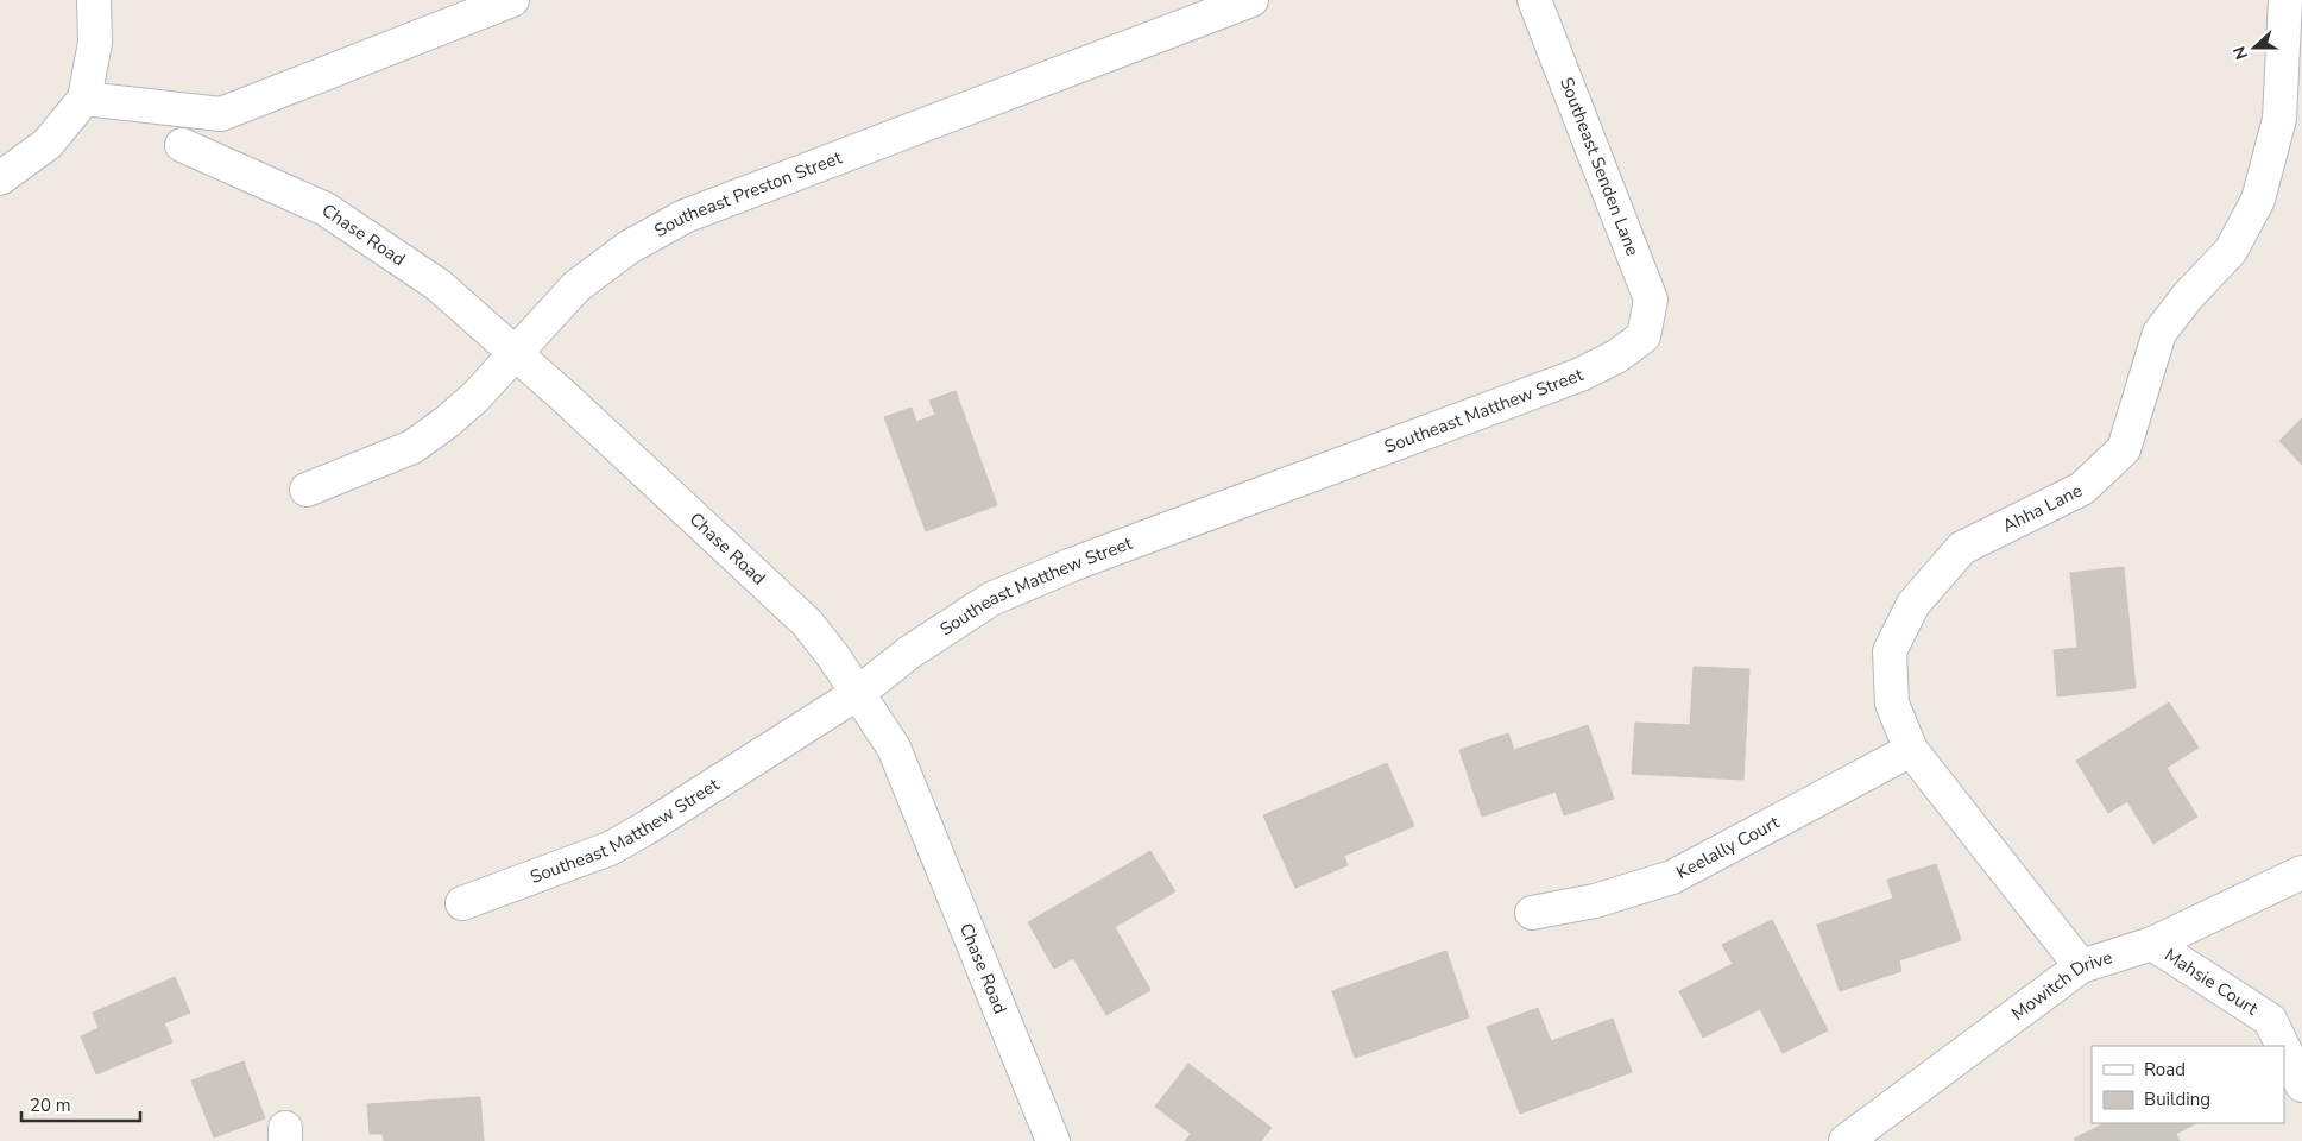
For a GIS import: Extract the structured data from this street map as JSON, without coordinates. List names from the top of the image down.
{
  "streets": {
    "street": [
      "Southeast Senden Lane",
      "Southeast Preston Street",
      "Chase Road",
      "Southeast Matthew Street",
      "Ahha Lane",
      "Keelally Court",
      "Mahsie Court",
      "Mowitch Drive"
    ]
  },
  "crossings": [
    ["Southeast Senden Lane", "Southeast Matthew Street"],
    ["Southeast Preston Street", "Chase Road"],
    ["Chase Road", "Southeast Matthew Street"],
    ["Ahha Lane", "Keelally Court"],
    ["Ahha Lane", "Mowitch Drive"],
    ["Mahsie Court", "Mowitch Drive"]
  ],
  "legend": ["Road", "Building"],
  "scale_bar": "20 m",
  "north": "left"
}
